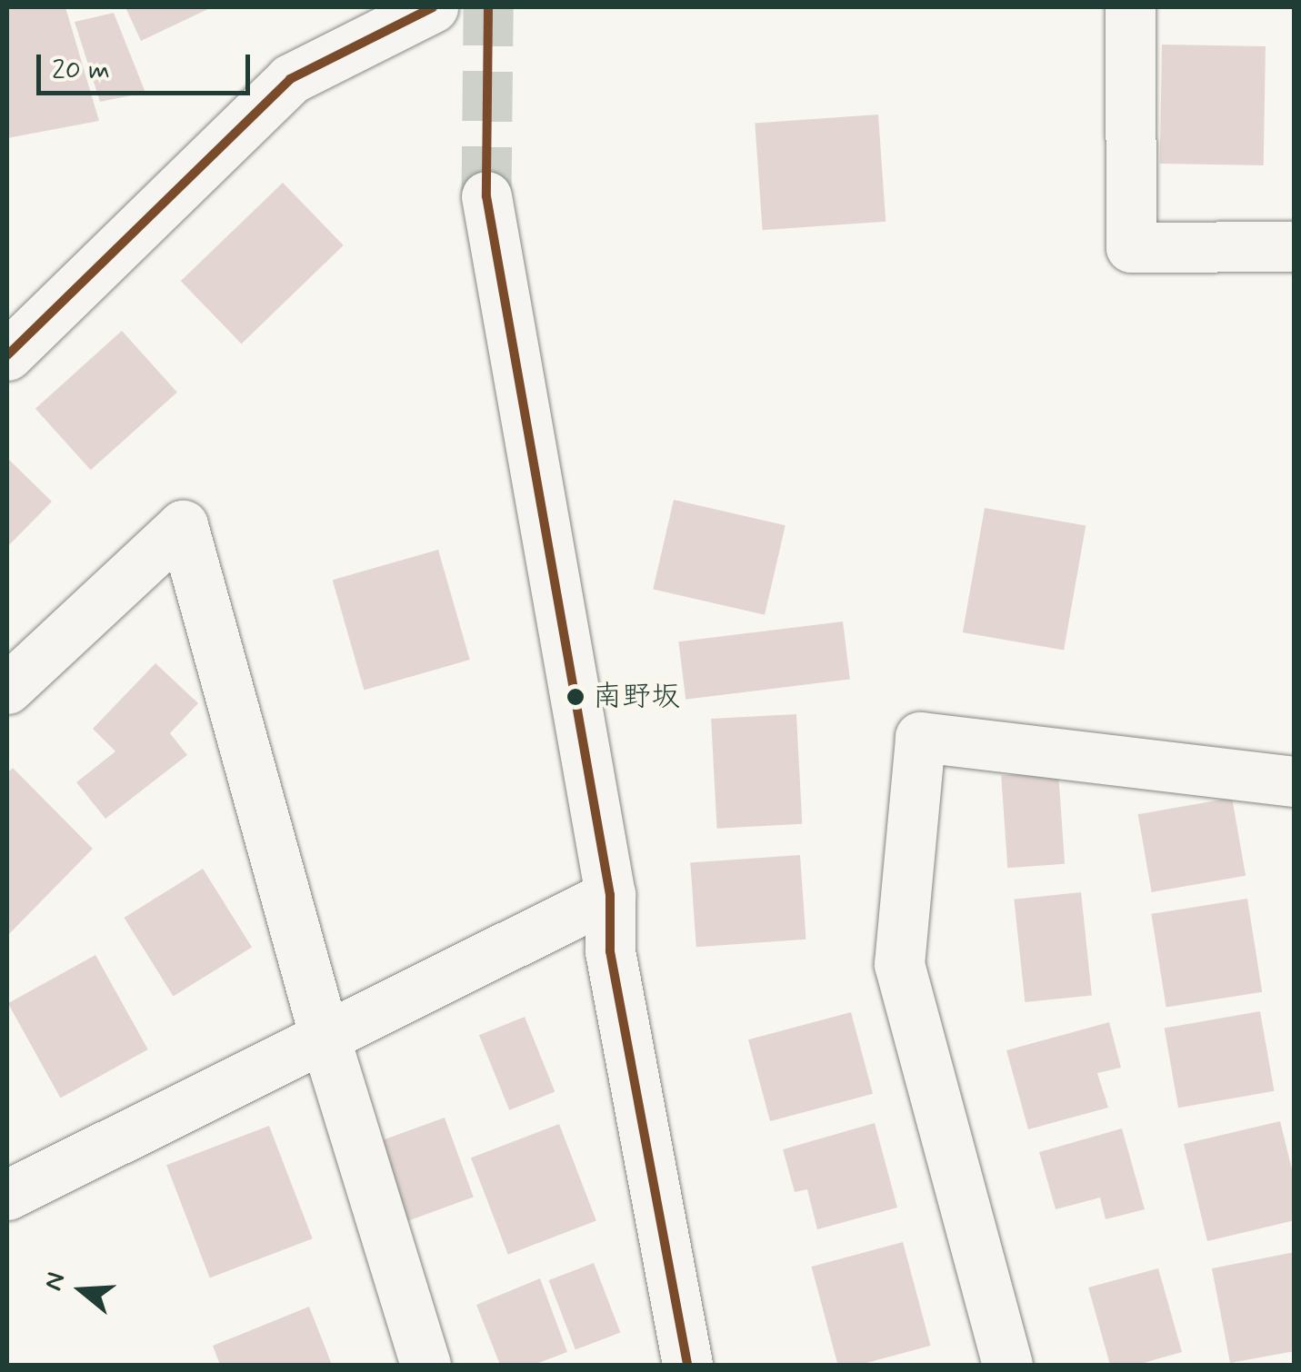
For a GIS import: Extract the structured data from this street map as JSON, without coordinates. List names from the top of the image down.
{
  "places": ["南野坂"],
  "scale_bar": "20 m",
  "north": "left"
}
